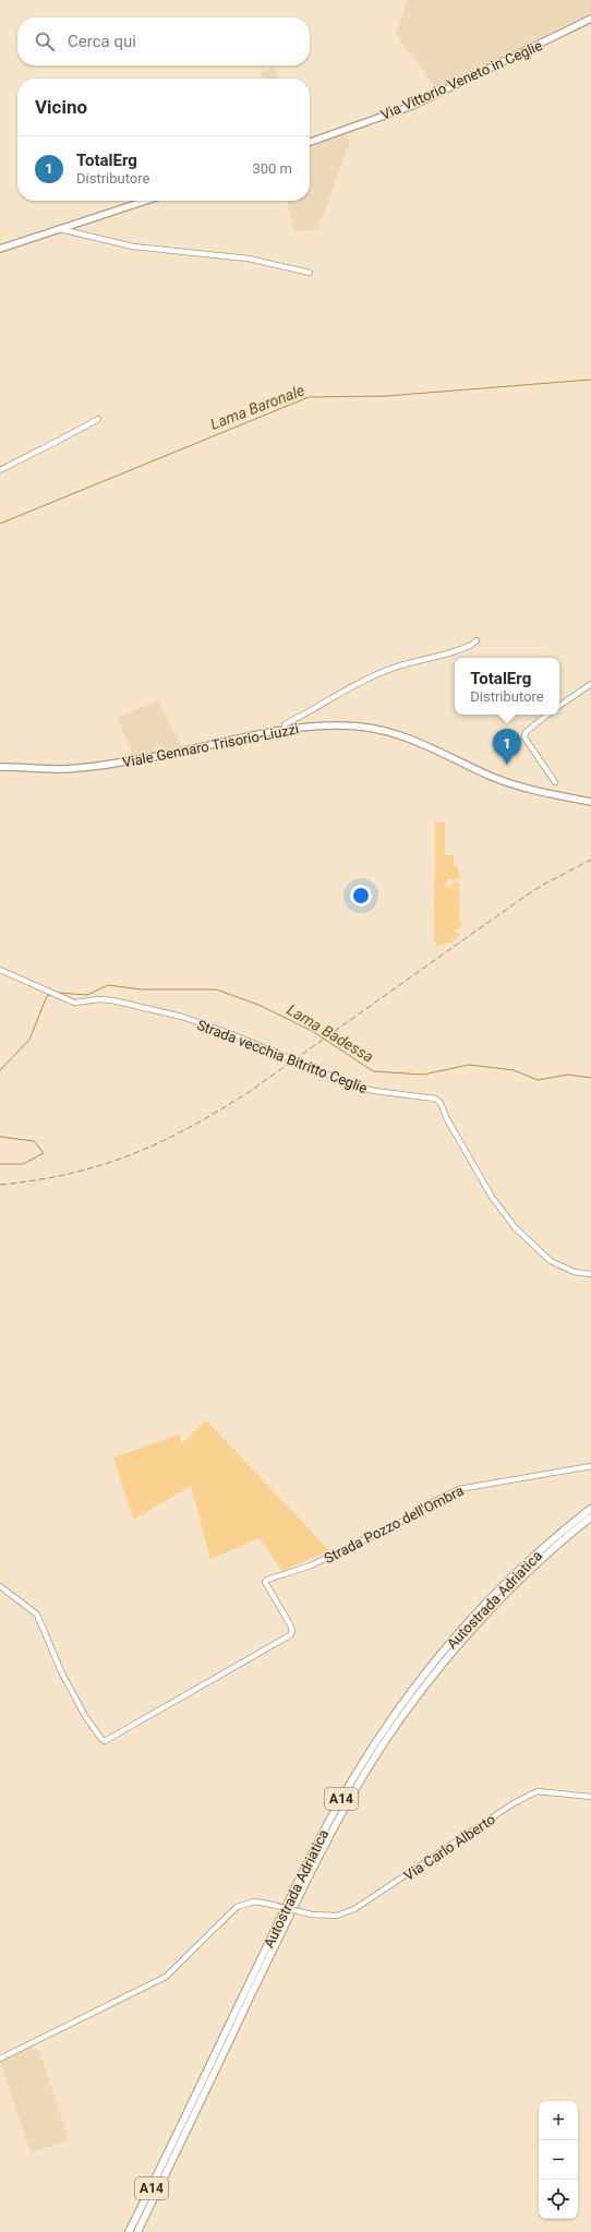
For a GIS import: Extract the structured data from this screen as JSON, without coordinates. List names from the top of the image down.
{
  "streets": {
    "highway": ["Autostrada Adriatica", "A14"],
    "main road": ["Via Vittorio Veneto in Ceglie", "Viale Gennaro Trisorio-Liuzzi"],
    "street": ["Strada vecchia Bitritto Ceglie", "Strada Pozzo dell'Ombra", "Via Carlo Alberto"]
  },
  "crossings": [
    ["Autostrada Adriatica", "A14"]
  ],
  "water": ["Lama Baronale", "Lama Badessa"],
  "page": {
    "search": "Cerca qui",
    "heading": "Vicino",
    "list": [
      {
        "mark": "1",
        "name": "TotalErg",
        "note": "Distributore",
        "value": "300 m"
      }
    ],
    "popup": ["TotalErg", "Distributore"],
    "pins": "1",
    "map_buttons": ["+", "−"]
  }
}
